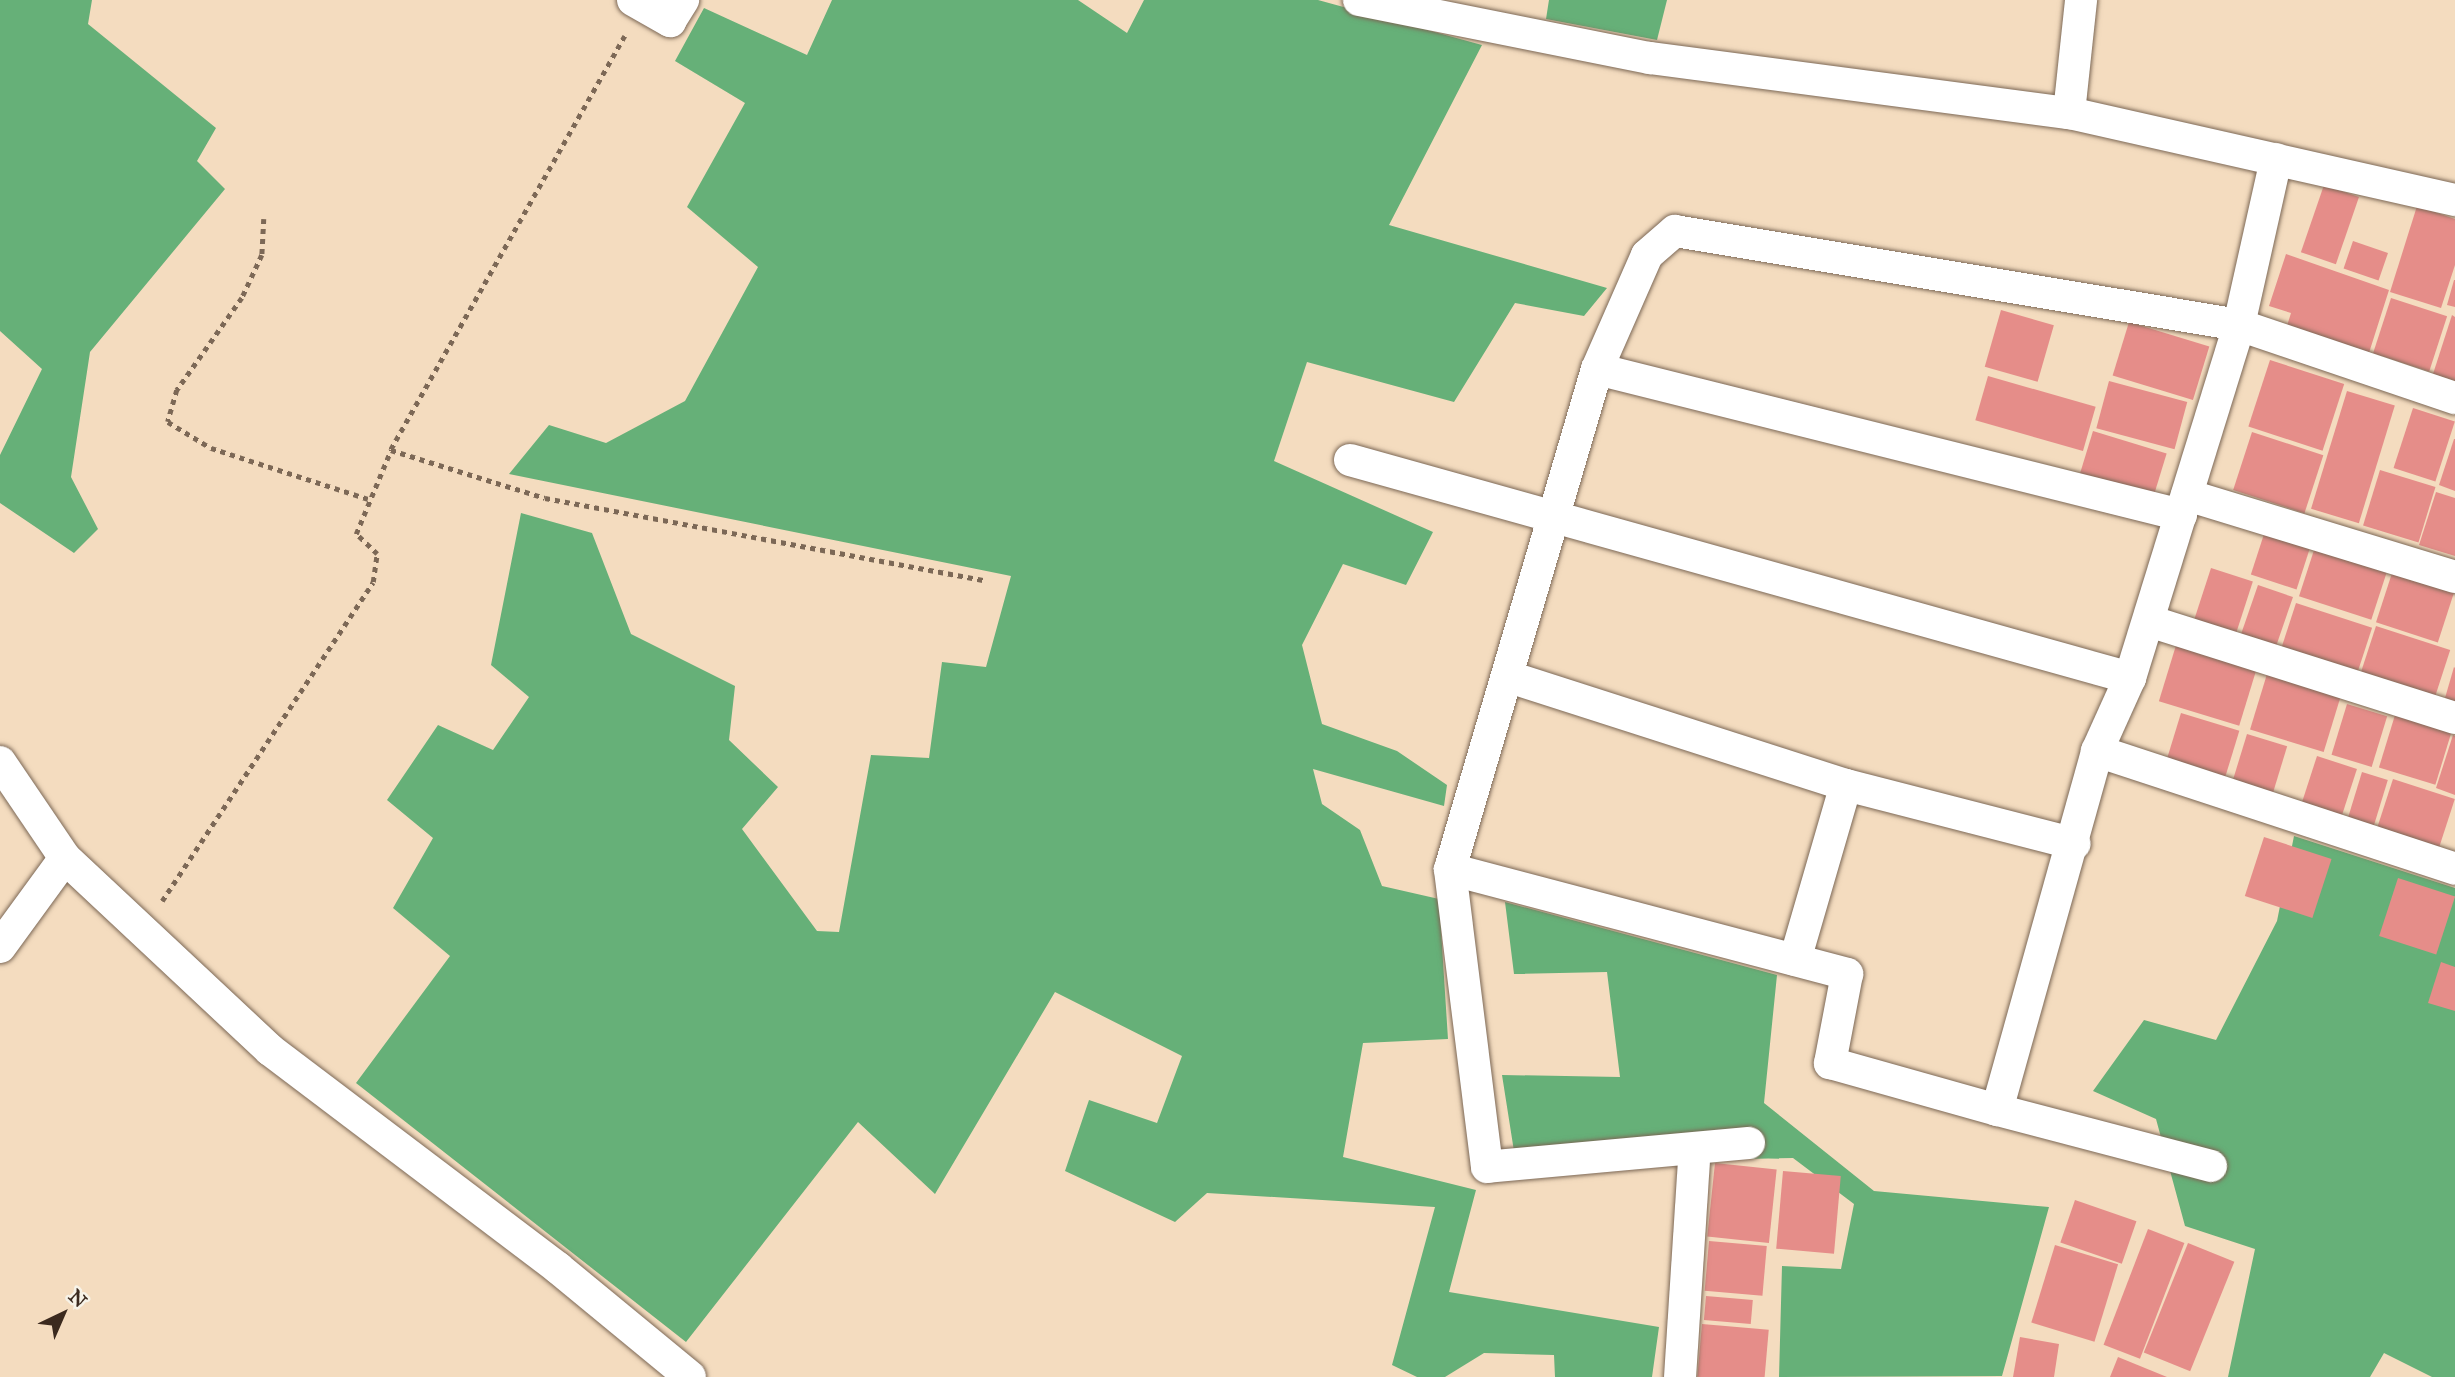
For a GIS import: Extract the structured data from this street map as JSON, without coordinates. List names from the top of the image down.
{
  "north": "top right"
}
